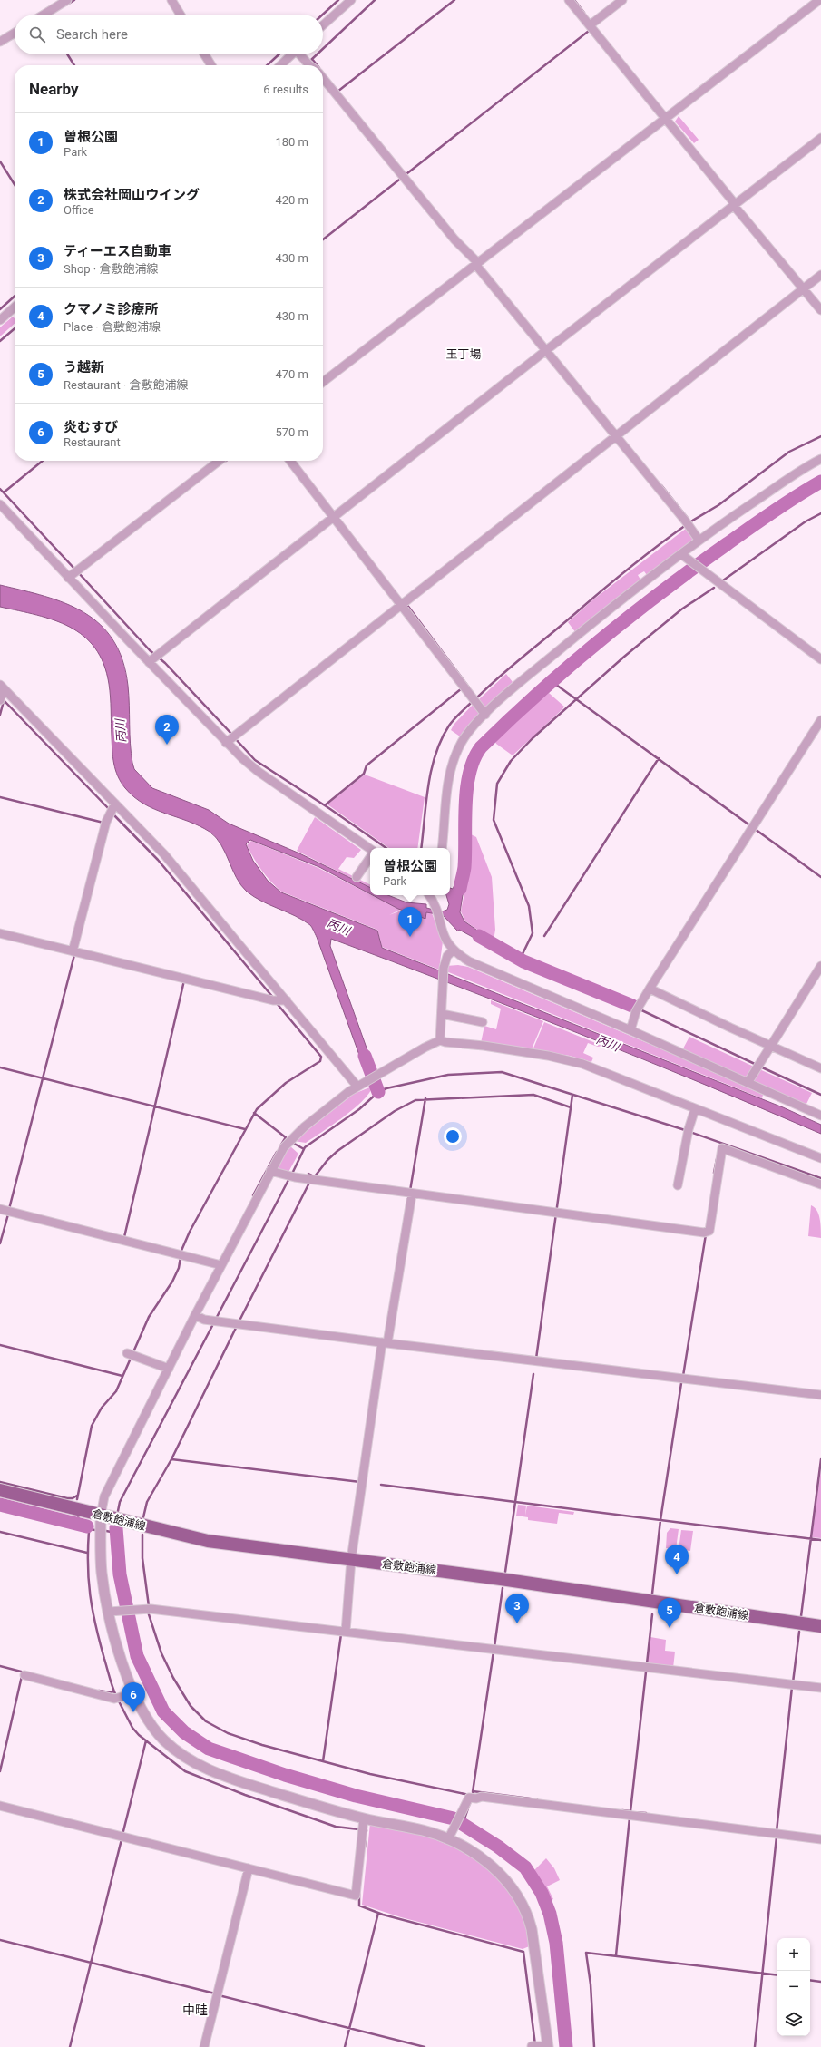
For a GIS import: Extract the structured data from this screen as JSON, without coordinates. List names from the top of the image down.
{
  "streets": {
    "main road": ["倉敷飽浦線"]
  },
  "districts": ["玉丁場", "中畦"],
  "water": ["丙川"],
  "page": {
    "search": "Search here",
    "heading": ["Nearby", "6 results"],
    "list": [
      {
        "mark": "1",
        "name": "曽根公園",
        "note": "Park",
        "value": "180 m"
      },
      {
        "mark": "2",
        "name": "株式会社岡山ウイング",
        "note": "Office",
        "value": "420 m"
      },
      {
        "mark": "3",
        "name": "ティーエス自動車",
        "note": "Shop · 倉敷飽浦線",
        "value": "430 m"
      },
      {
        "mark": "4",
        "name": "クマノミ診療所",
        "note": "Place · 倉敷飽浦線",
        "value": "430 m"
      },
      {
        "mark": "5",
        "name": "う越新",
        "note": "Restaurant · 倉敷飽浦線",
        "value": "470 m"
      },
      {
        "mark": "6",
        "name": "炎むすび",
        "note": "Restaurant",
        "value": "570 m"
      }
    ],
    "pins": [
      "2",
      "1",
      "4",
      "3",
      "5",
      "6"
    ],
    "popup": ["曽根公園", "Park"],
    "map_buttons": ["+", "−"]
  }
}
